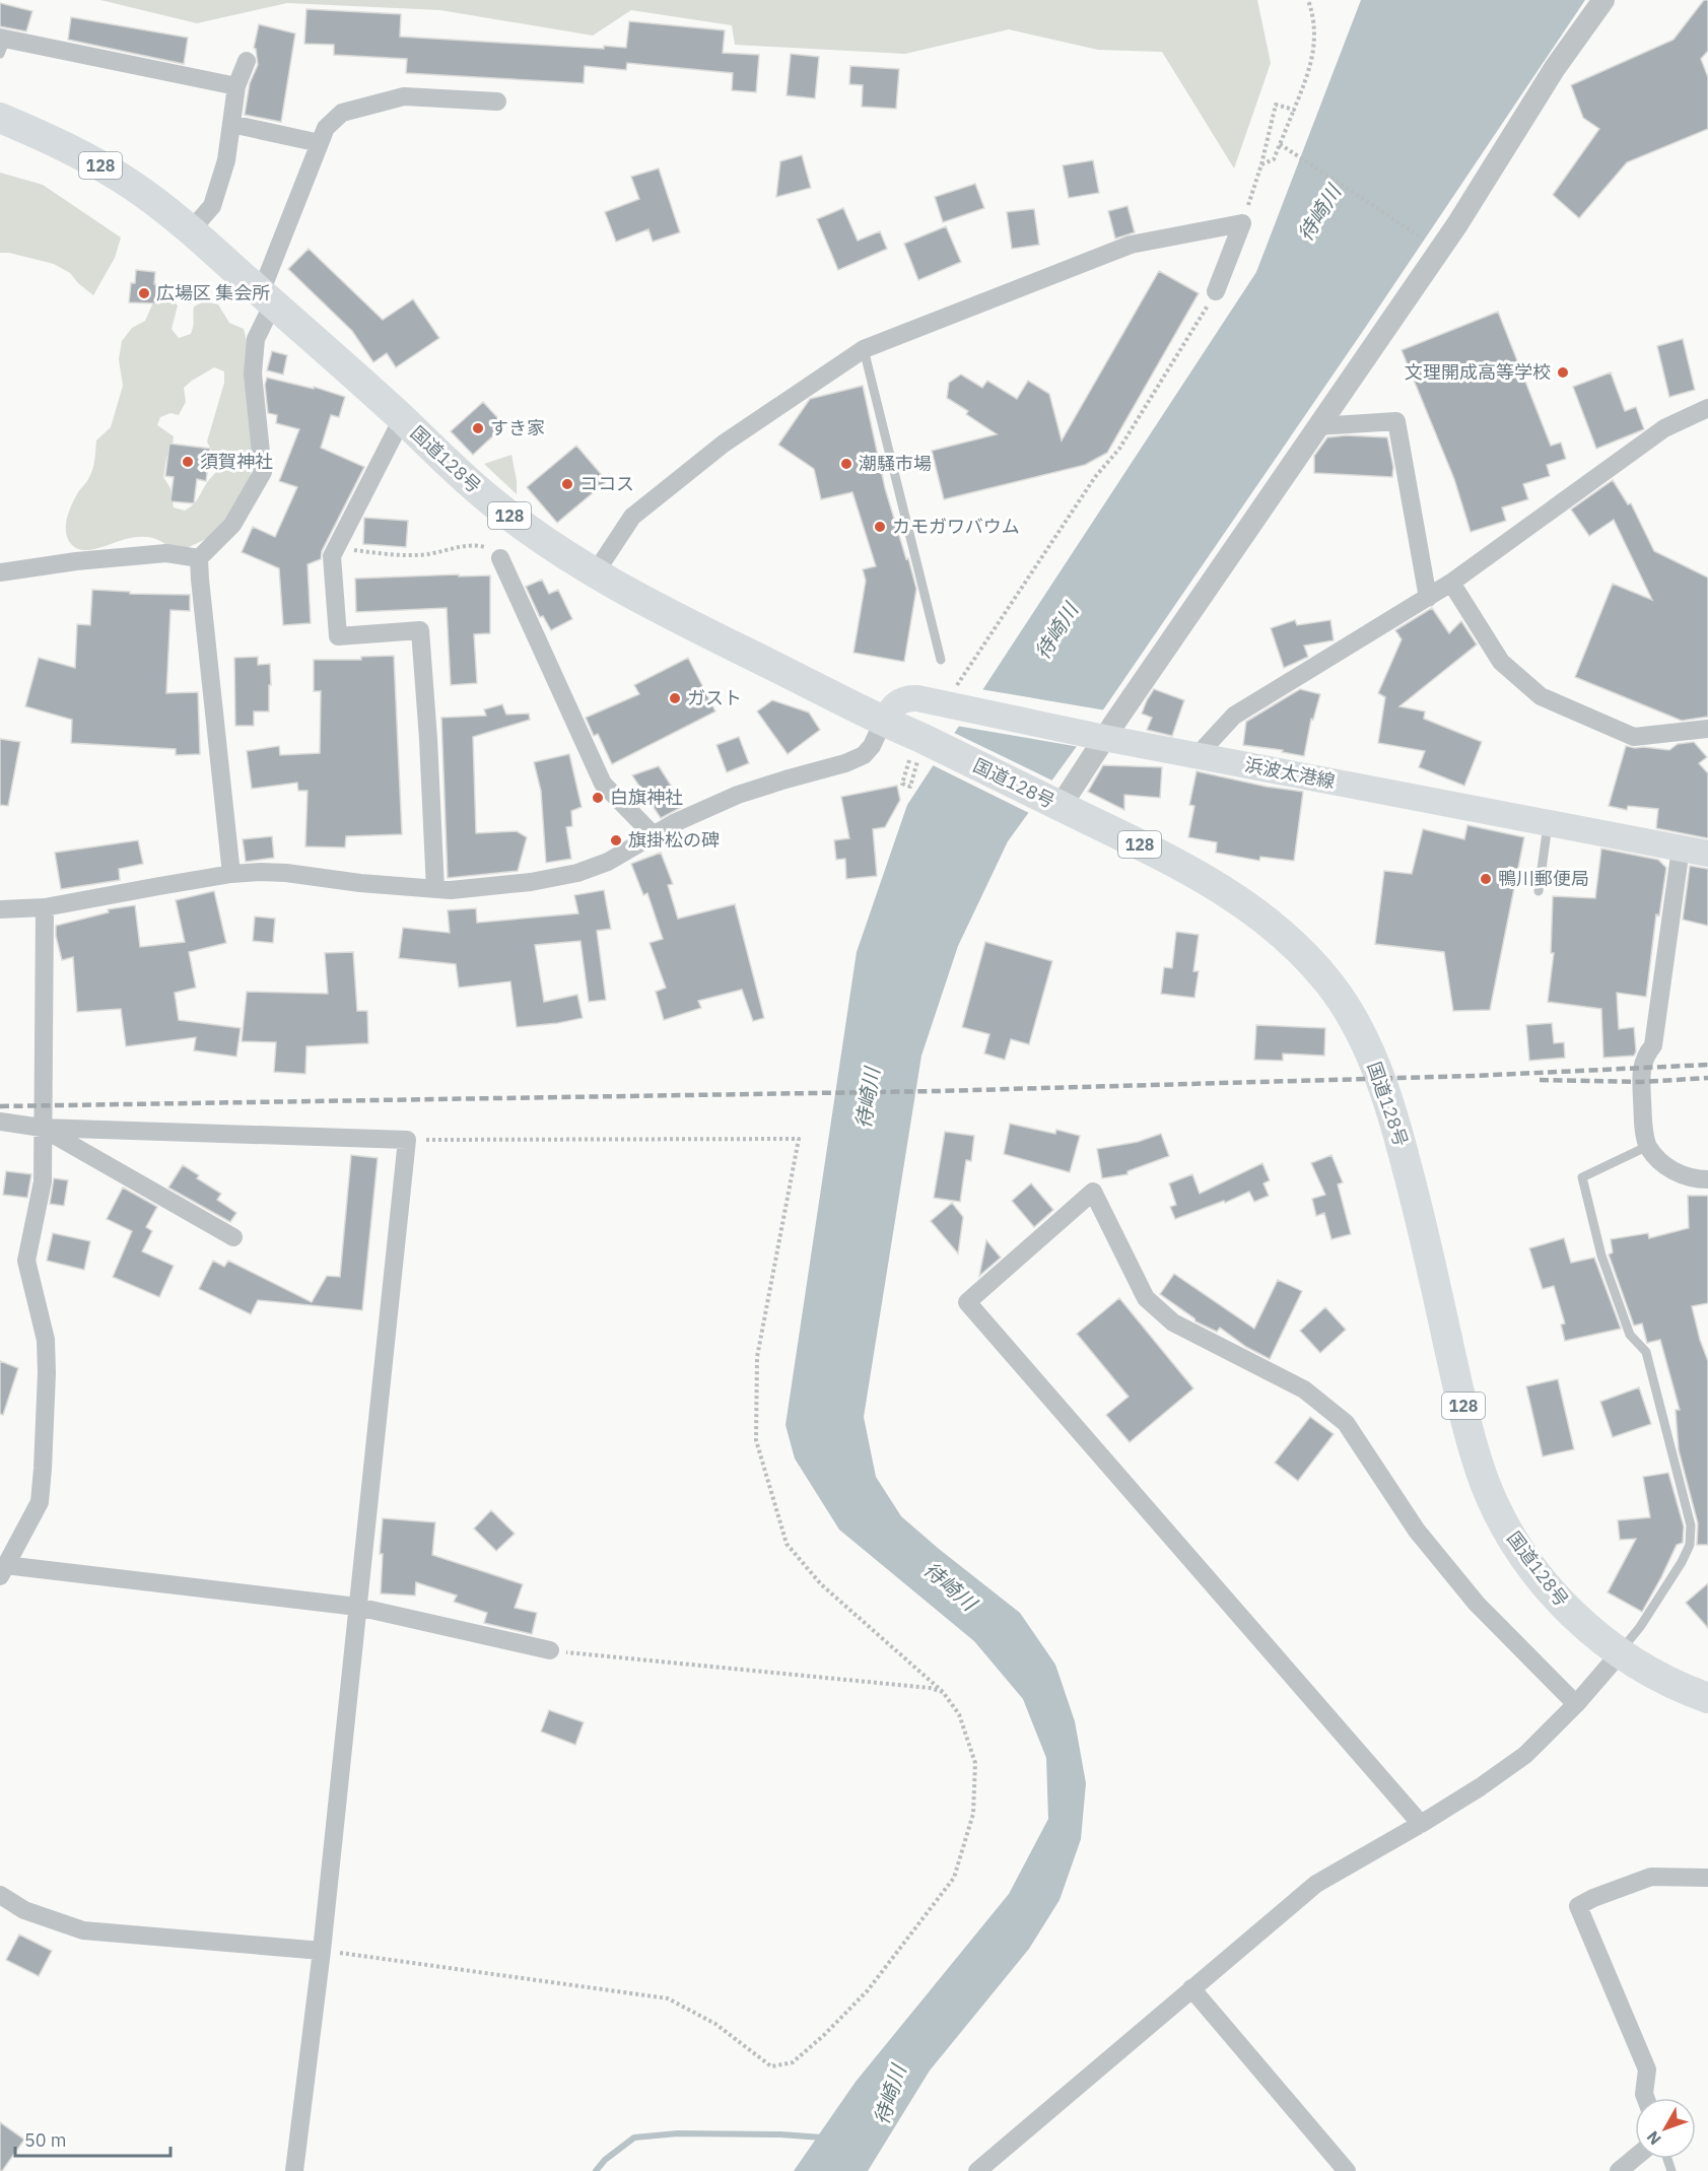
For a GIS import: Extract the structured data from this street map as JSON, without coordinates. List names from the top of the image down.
{
  "streets": {
    "highway": ["128", "国道128号"],
    "main road": ["浜波太港線"]
  },
  "crossings": [
    ["国道128号", "浜波太港線"]
  ],
  "water": ["待崎川"],
  "places": [
    "広場区 集会所",
    "文理開成高等学校",
    "すき家",
    "須賀神社",
    "潮騒市場",
    "ココス",
    "カモガワバウム",
    "ガスト",
    "白旗神社",
    "旗掛松の碑",
    "鴨川郵便局"
  ],
  "scale_bar": "50 m",
  "north": "bottom left"
}
